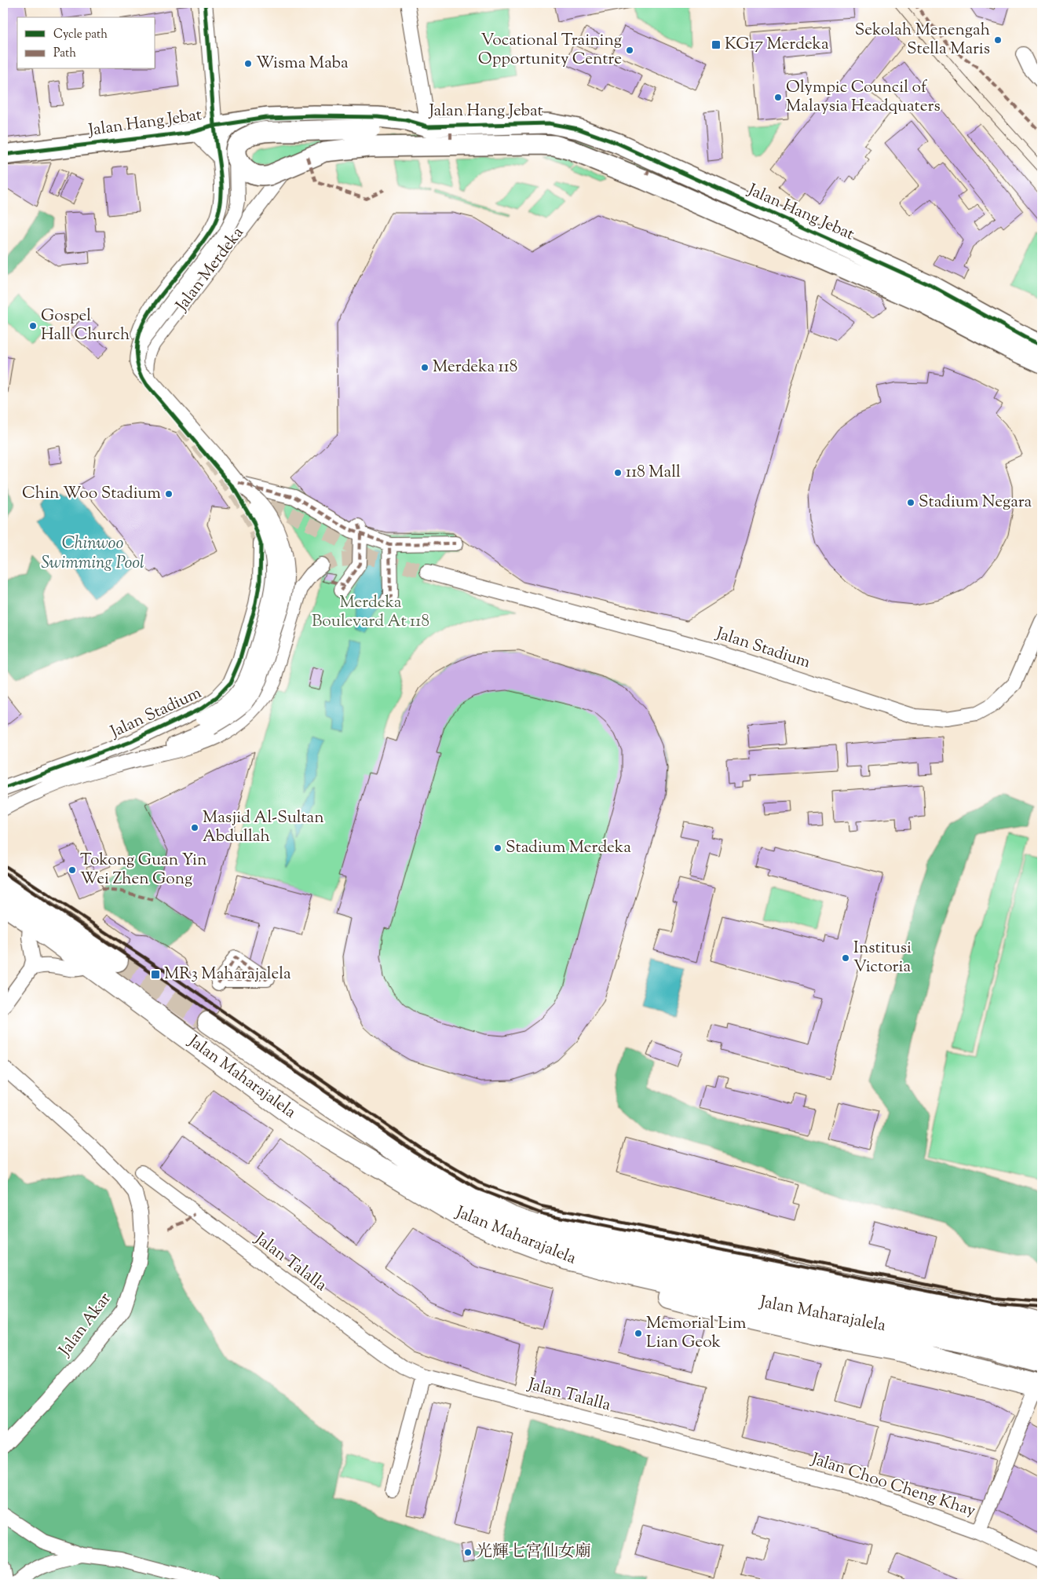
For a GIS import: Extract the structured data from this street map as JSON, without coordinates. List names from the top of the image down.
{
  "streets": {
    "highway": ["Jalan Maharajalela"],
    "street": [
      "Jalan Hang Jebat",
      "Jalan Merdeka",
      "Jalan Stadium",
      "Jalan Talalla",
      "Jalan Akar",
      "Jalan Choo Cheng Khay"
    ]
  },
  "crossings": [
    ["Jalan Hang Jebat", "Jalan Merdeka"],
    ["Jalan Merdeka", "Jalan Stadium"],
    ["Jalan Talalla", "Jalan Choo Cheng Khay"]
  ],
  "water": ["Chinwoo Swimming Pool"],
  "parks": ["Merdeka Boulevard At 118"],
  "places": {
    "other": [
      "Sekolah Menengah Stella Maris",
      "Vocational Training Opportunity Centre",
      "Wisma Maba",
      "Olympic Council of Malaysia Headquaters",
      "Gospel Hall Church",
      "Merdeka 118",
      "118 Mall",
      "Chin Woo Stadium",
      "Stadium Negara",
      "Masjid Al-Sultan Abdullah",
      "Stadium Merdeka",
      "Tokong Guan Yin Wei Zhen Gong",
      "Institusi Victoria",
      "Memorial Lim Lian Geok",
      "光輝七宮仙女廟"
    ],
    "transit": ["KG17 Merdeka", "MR3 Maharajalela"]
  },
  "legend": ["Cycle path", "Path"]
}
